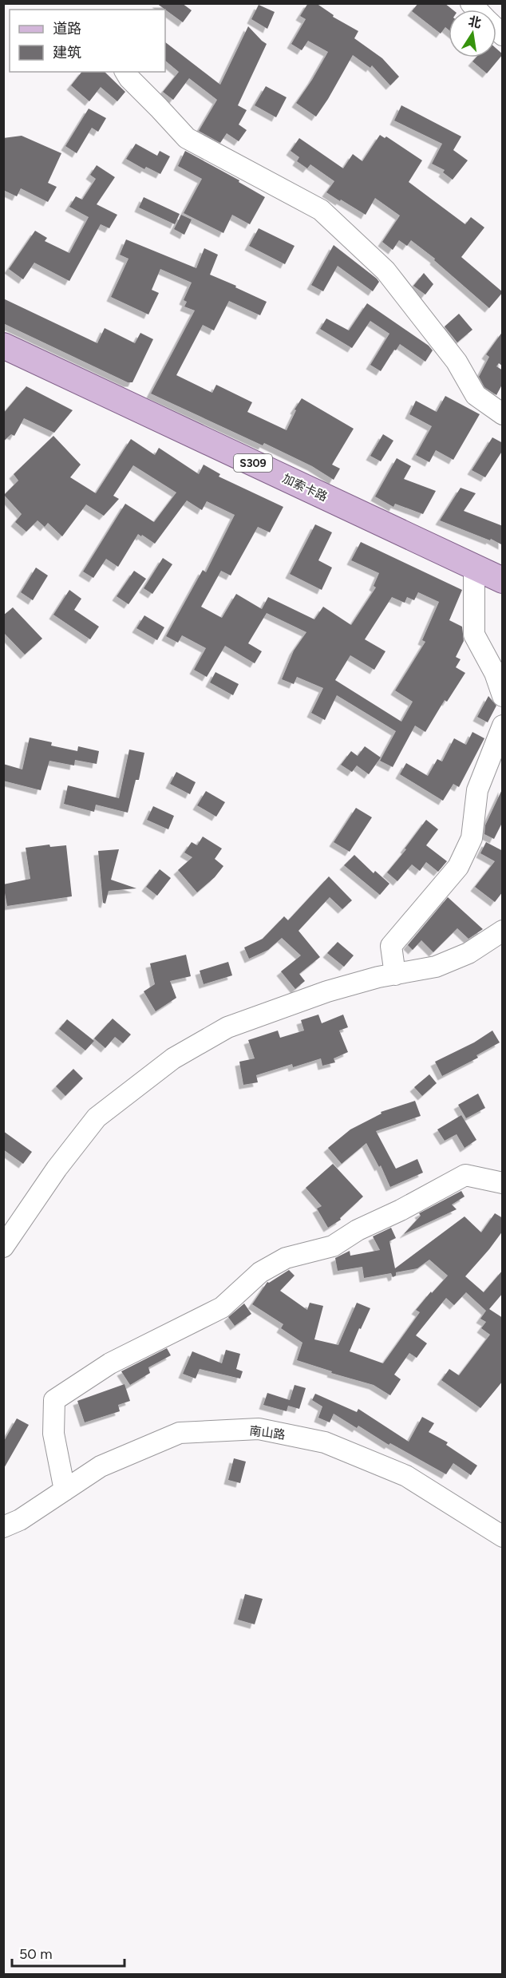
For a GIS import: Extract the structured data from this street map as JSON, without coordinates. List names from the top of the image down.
{
  "streets": {
    "main road": ["S309", "加索卡路"],
    "street": ["南山路"]
  },
  "legend": ["道路", "建筑"],
  "scale_bar": "50 m",
  "north": "top"
}
